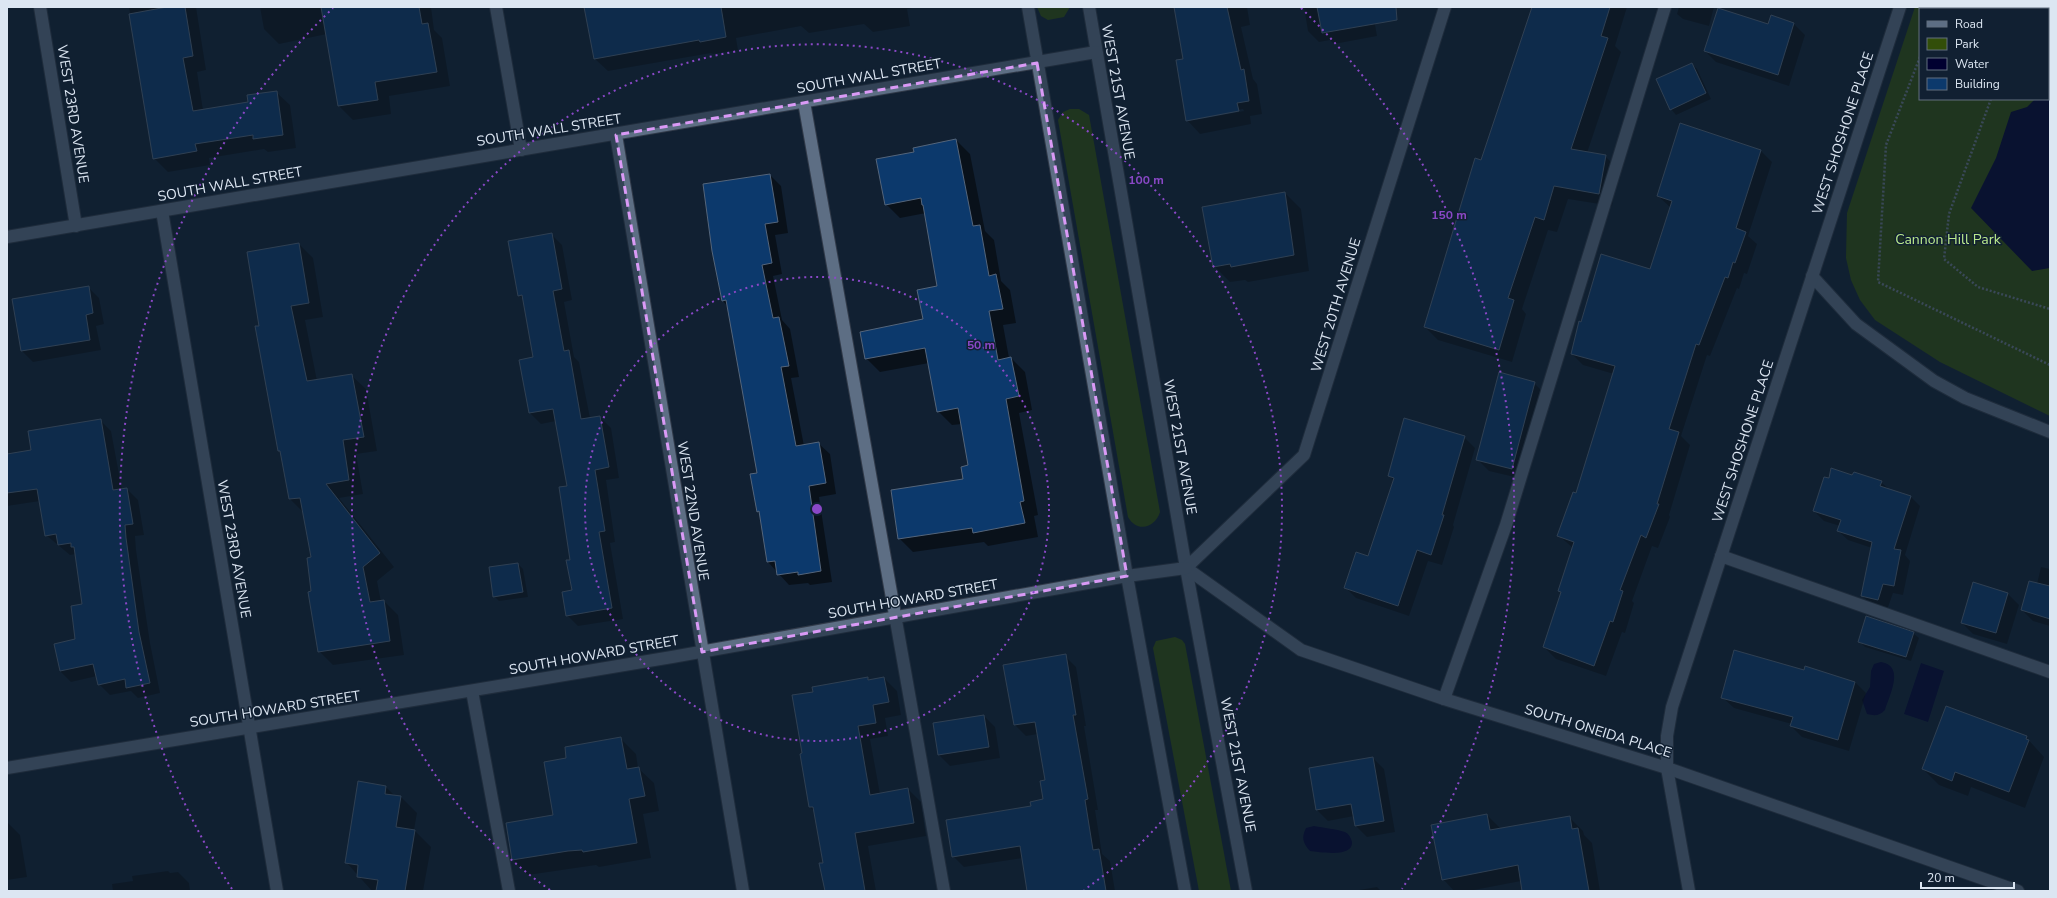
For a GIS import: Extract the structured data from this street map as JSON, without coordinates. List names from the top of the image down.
{
  "streets": {
    "street": [
      "SOUTH WALL STREET",
      "WEST 21ST AVENUE",
      "WEST 23RD AVENUE",
      "WEST SHOSHONE PLACE",
      "WEST 20TH AVENUE",
      "WEST 22ND AVENUE",
      "SOUTH HOWARD STREET",
      "SOUTH ONEIDA PLACE"
    ]
  },
  "crossings": [
    ["SOUTH WALL STREET", "WEST 21ST AVENUE"],
    ["SOUTH WALL STREET", "WEST 23RD AVENUE"],
    ["SOUTH WALL STREET", "WEST 22ND AVENUE"],
    ["WEST 21ST AVENUE", "WEST 20TH AVENUE"],
    ["WEST 21ST AVENUE", "SOUTH HOWARD STREET"],
    ["WEST 21ST AVENUE", "SOUTH ONEIDA PLACE"],
    ["WEST 23RD AVENUE", "SOUTH HOWARD STREET"],
    ["WEST SHOSHONE PLACE", "SOUTH ONEIDA PLACE"],
    ["WEST 20TH AVENUE", "SOUTH HOWARD STREET"],
    ["WEST 20TH AVENUE", "SOUTH ONEIDA PLACE"],
    ["WEST 22ND AVENUE", "SOUTH HOWARD STREET"],
    ["SOUTH HOWARD STREET", "SOUTH ONEIDA PLACE"]
  ],
  "parks": ["Cannon Hill Park"],
  "legend": [
    "Road",
    "Park",
    "Water",
    "Building"
  ],
  "scale_bar": "20 m",
  "rings": ["100 m", "150 m", "50 m"]
}
